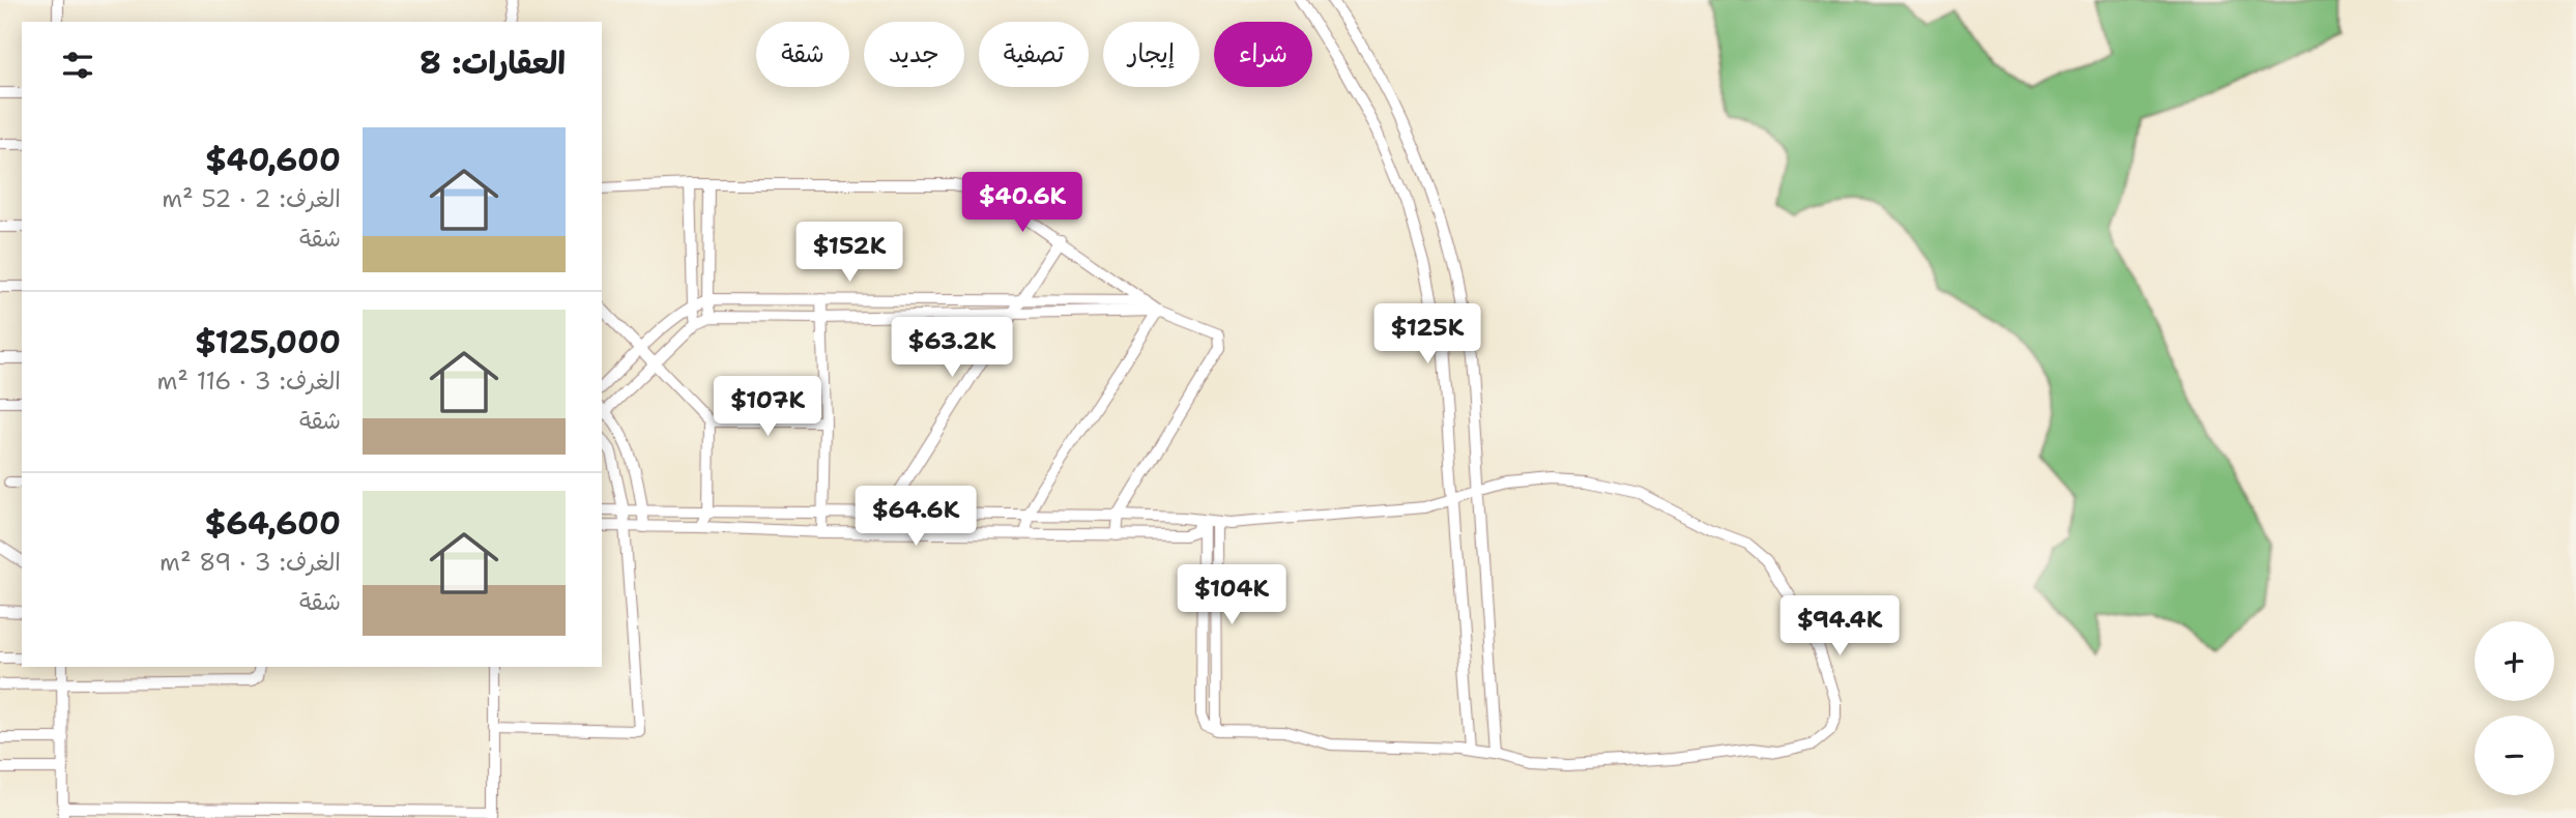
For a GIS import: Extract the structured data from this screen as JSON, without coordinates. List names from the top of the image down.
{
  "page": {
    "chip": [
      "شراء",
      "إيجار",
      "تصفية",
      "جديد",
      "شقة"
    ],
    "heading": "العقارات: 8",
    "list": [
      {
        "name": "$40,600",
        "note": "الغرف: 2 · 52 m² · شقة"
      },
      {
        "name": "$125,000",
        "note": "الغرف: 3 · 116 m² · شقة"
      },
      {
        "name": "$64,600",
        "note": "الغرف: 3 · 89 m² · شقة"
      }
    ],
    "price": [
      "$40.6K",
      "$152K",
      "$125K",
      "$63.2K",
      "$107K",
      "$64.6K",
      "$104K",
      "$94.4K"
    ],
    "map_buttons": ["+", "−"]
  }
}
